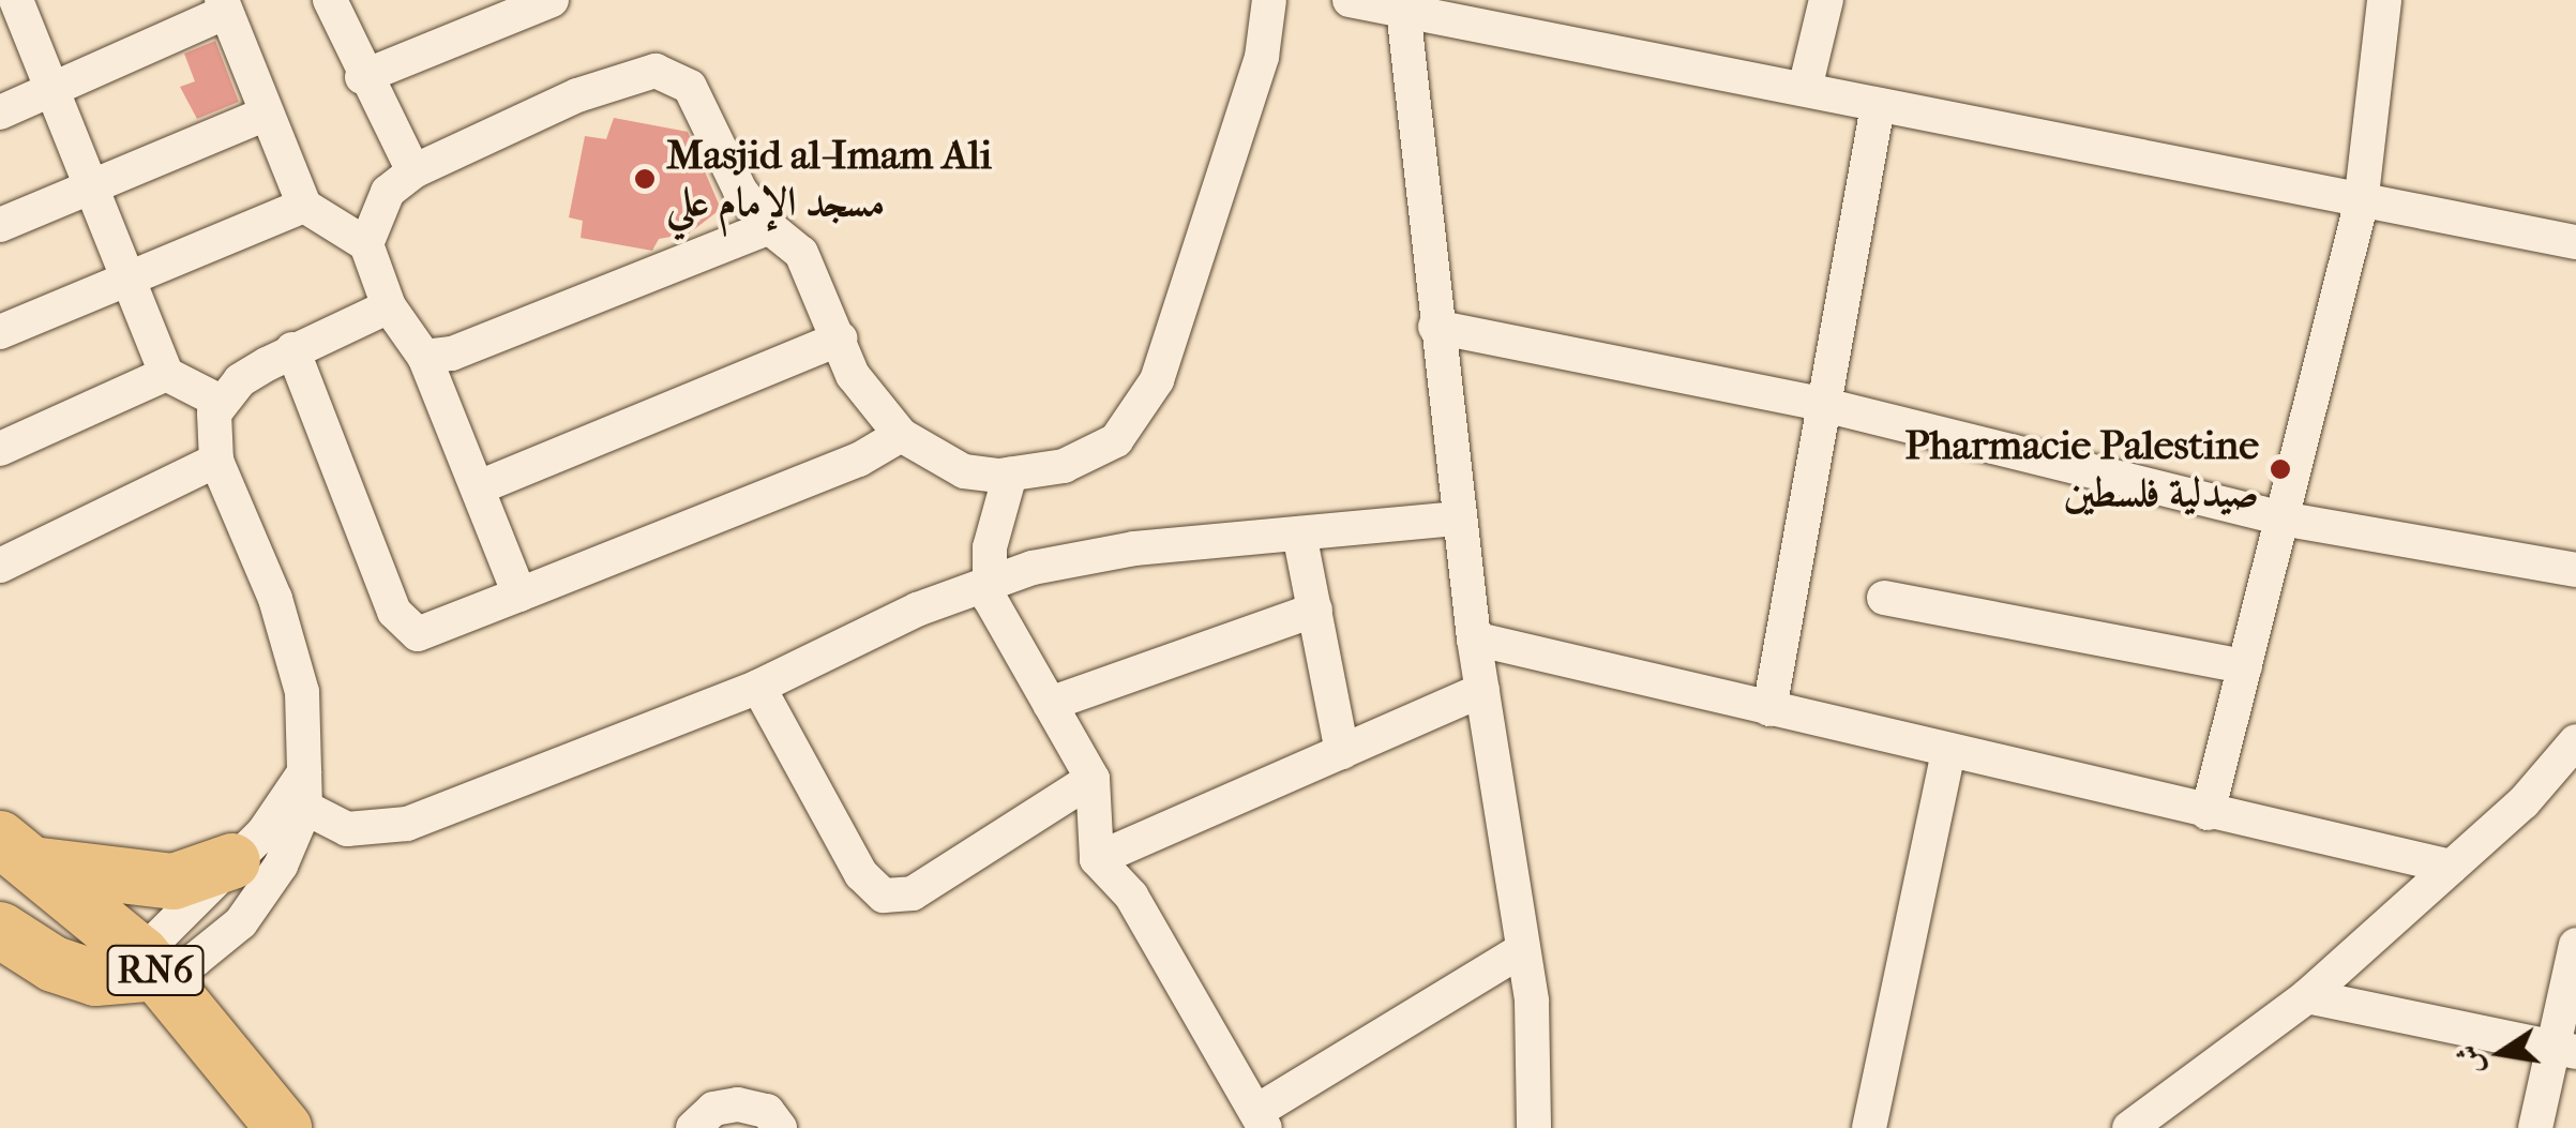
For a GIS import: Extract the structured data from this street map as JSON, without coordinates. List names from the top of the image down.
{
  "streets": {
    "main road": ["RN6"]
  },
  "places": ["Masjid al-Imam Ali مسجد الإمام علي", "Pharmacie Palestine صيدلية فلسطين"],
  "north": "left"
}
